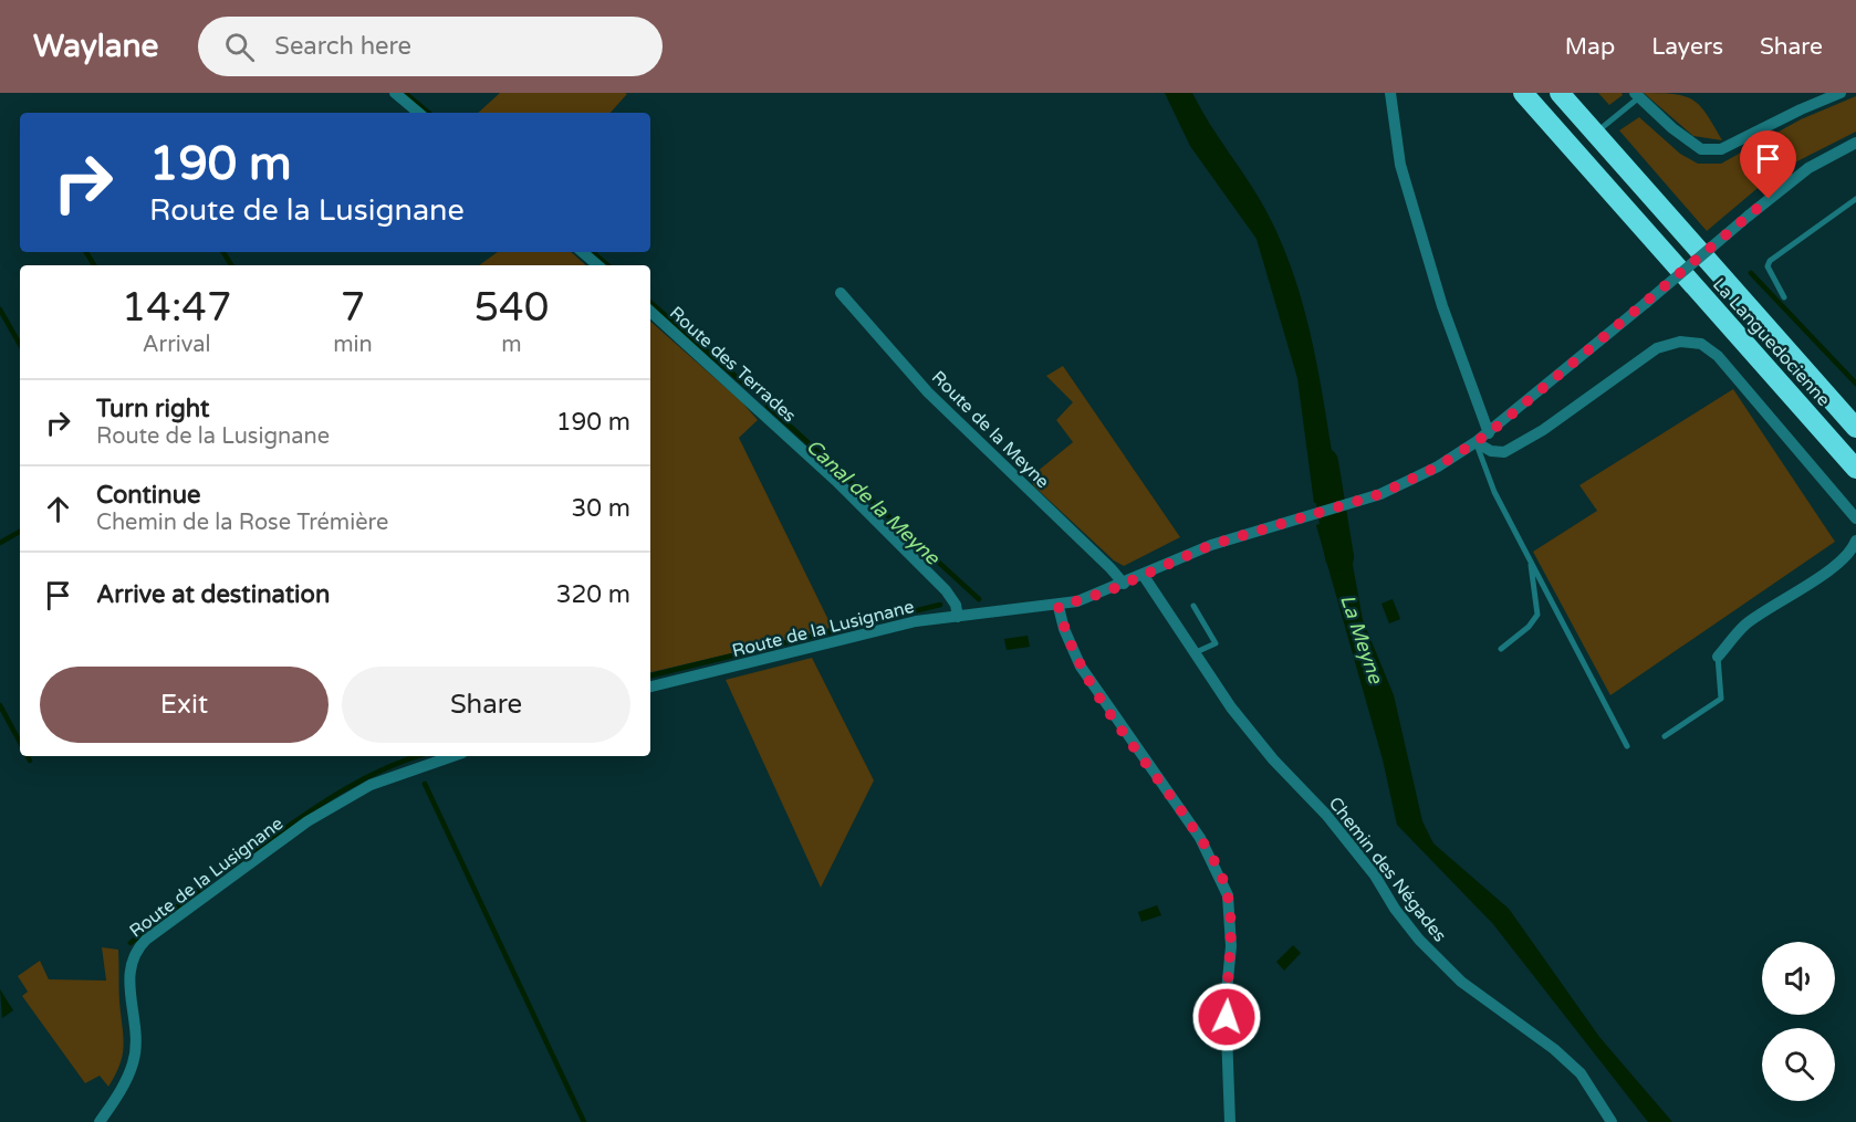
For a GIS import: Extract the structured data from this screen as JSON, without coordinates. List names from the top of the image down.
{
  "streets": {
    "highway": ["La Languedocienne"],
    "street": [
      "Route des Terrades",
      "Route de la Meyne",
      "Route de la Lusignane",
      "Chemin des Négades"
    ]
  },
  "crossings": [
    ["Route des Terrades", "Route de la Lusignane"],
    ["Route de la Meyne", "Route de la Lusignane"],
    ["Route de la Lusignane", "Chemin des Négades"]
  ],
  "water": ["Canal de la Meyne", "La Meyne"],
  "page": {
    "header": "Waylane",
    "search": "Search here",
    "nav": ["Map", "Layers", "Share"],
    "turn": ["190 m", "Route de la Lusignane"],
    "eta": [
      "14:47",
      "Arrival",
      "7",
      "min",
      "540",
      "m"
    ],
    "list": [
      {
        "name": "Turn right",
        "note": "Route de la Lusignane",
        "value": "190 m"
      },
      {
        "name": "Continue",
        "note": "Chemin de la Rose Trémière",
        "value": "30 m"
      },
      {
        "name": "Arrive at destination",
        "value": "320 m"
      }
    ],
    "buttons": ["Exit", "Share"]
  }
}
